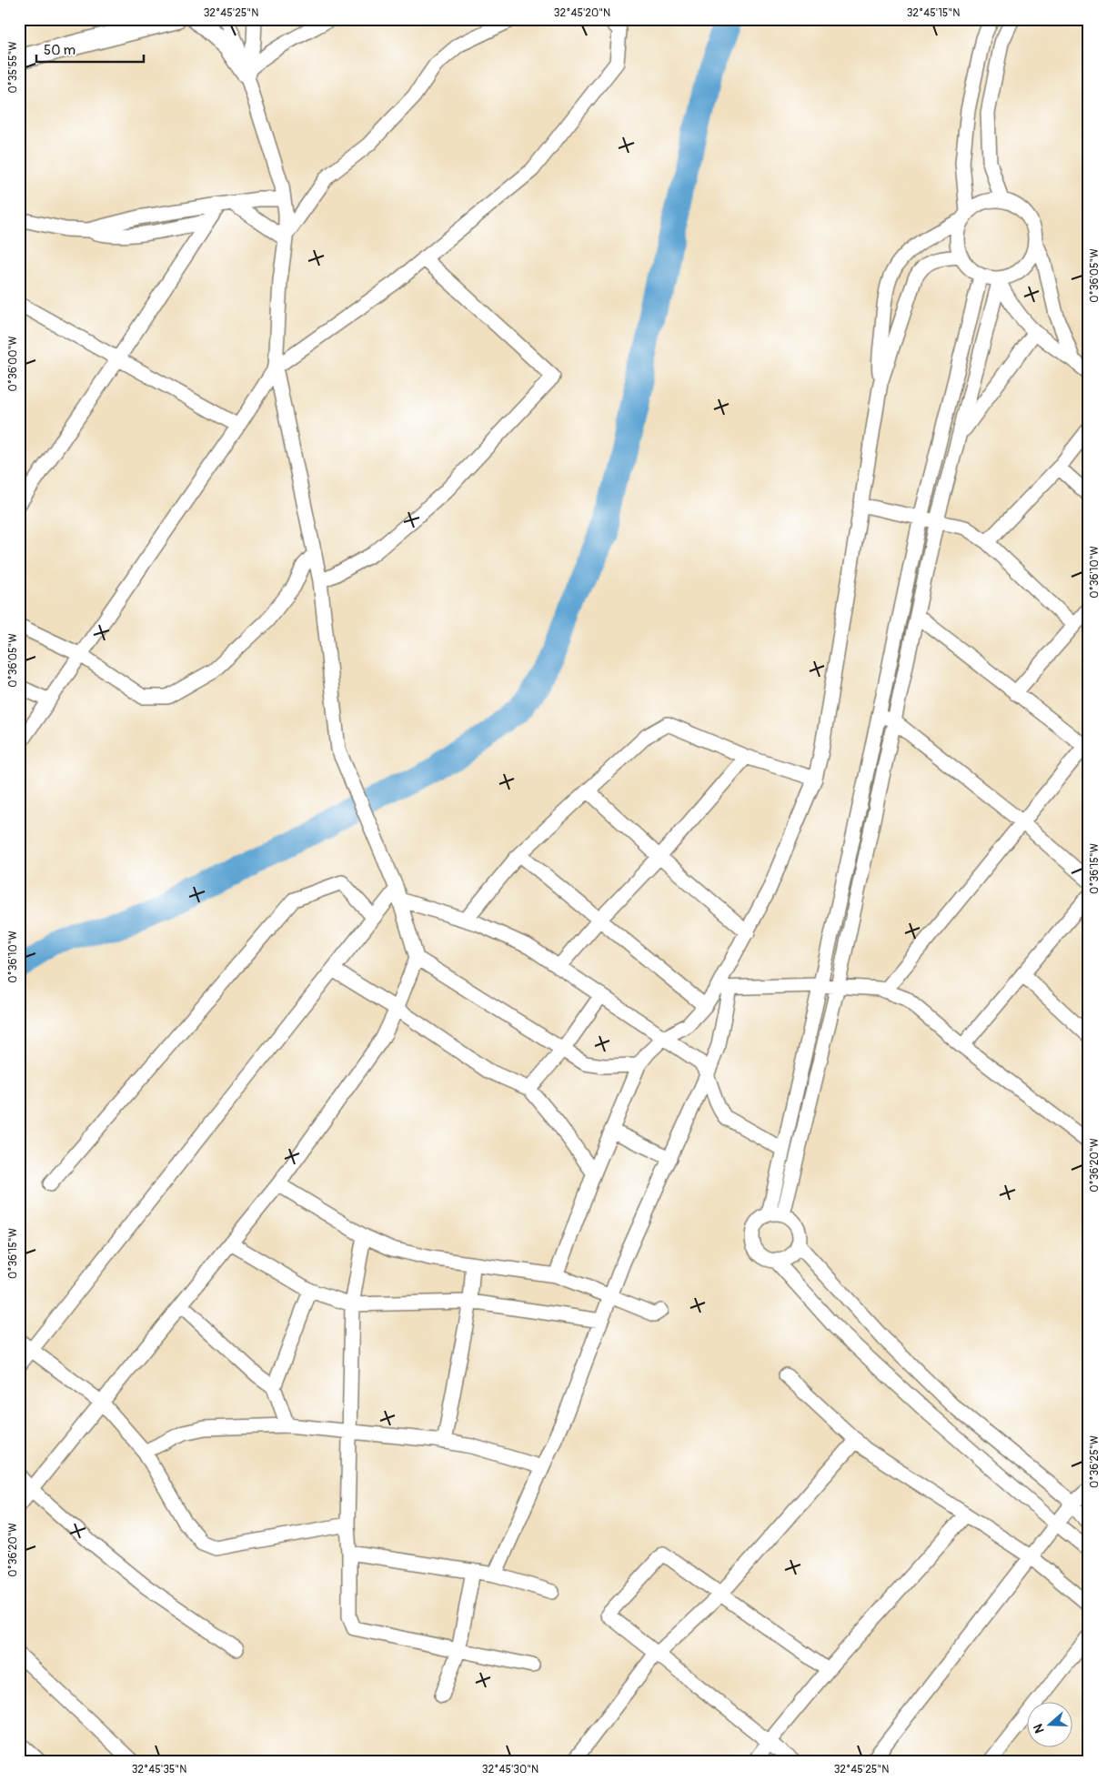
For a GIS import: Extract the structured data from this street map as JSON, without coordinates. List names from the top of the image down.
{
  "scale_bar": "50 m",
  "north": "left",
  "coordinates": [
    "32°45'25\"N",
    "32°45'20\"N",
    "32°45'15\"N",
    "0°35'55\"W",
    "0°36'05\"W",
    "0°36'00\"W",
    "0°36'10\"W",
    "0°36'15\"W",
    "0°36'20\"W",
    "0°36'25\"W",
    "32°45'35\"N",
    "32°45'30\"N"
  ]
}
